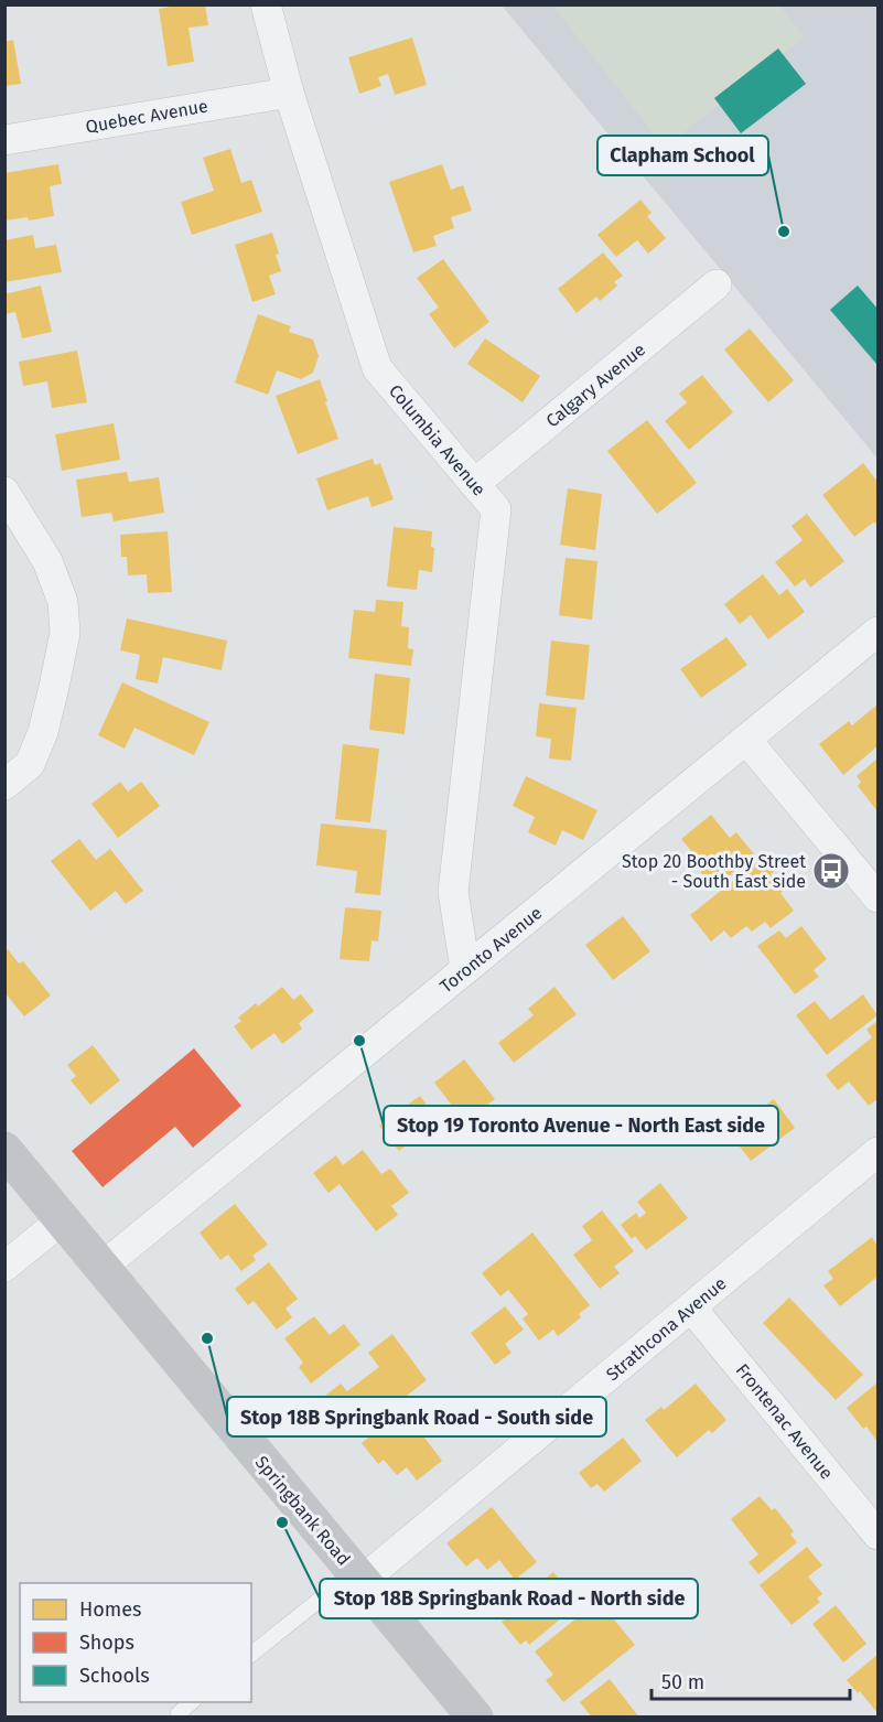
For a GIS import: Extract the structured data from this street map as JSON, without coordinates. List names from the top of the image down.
{
  "streets": {
    "main road": ["Springbank Road"],
    "street": [
      "Quebec Avenue",
      "Calgary Avenue",
      "Columbia Avenue",
      "Toronto Avenue",
      "Strathcona Avenue",
      "Frontenac Avenue"
    ]
  },
  "crossings": [
    ["Quebec Avenue", "Columbia Avenue"],
    ["Calgary Avenue", "Columbia Avenue"],
    ["Columbia Avenue", "Toronto Avenue"],
    ["Toronto Avenue", "Springbank Road"],
    ["Strathcona Avenue", "Frontenac Avenue"],
    ["Strathcona Avenue", "Springbank Road"]
  ],
  "places": {
    "other": [
      "Clapham School",
      "Stop 19 Toronto Avenue - North East side",
      "Stop 18B Springbank Road - South side",
      "Stop 18B Springbank Road - North side"
    ],
    "bus stop": ["Stop 20 Boothby Street - South East side"]
  },
  "legend": ["Homes", "Shops", "Schools"],
  "scale_bar": "50 m"
}
